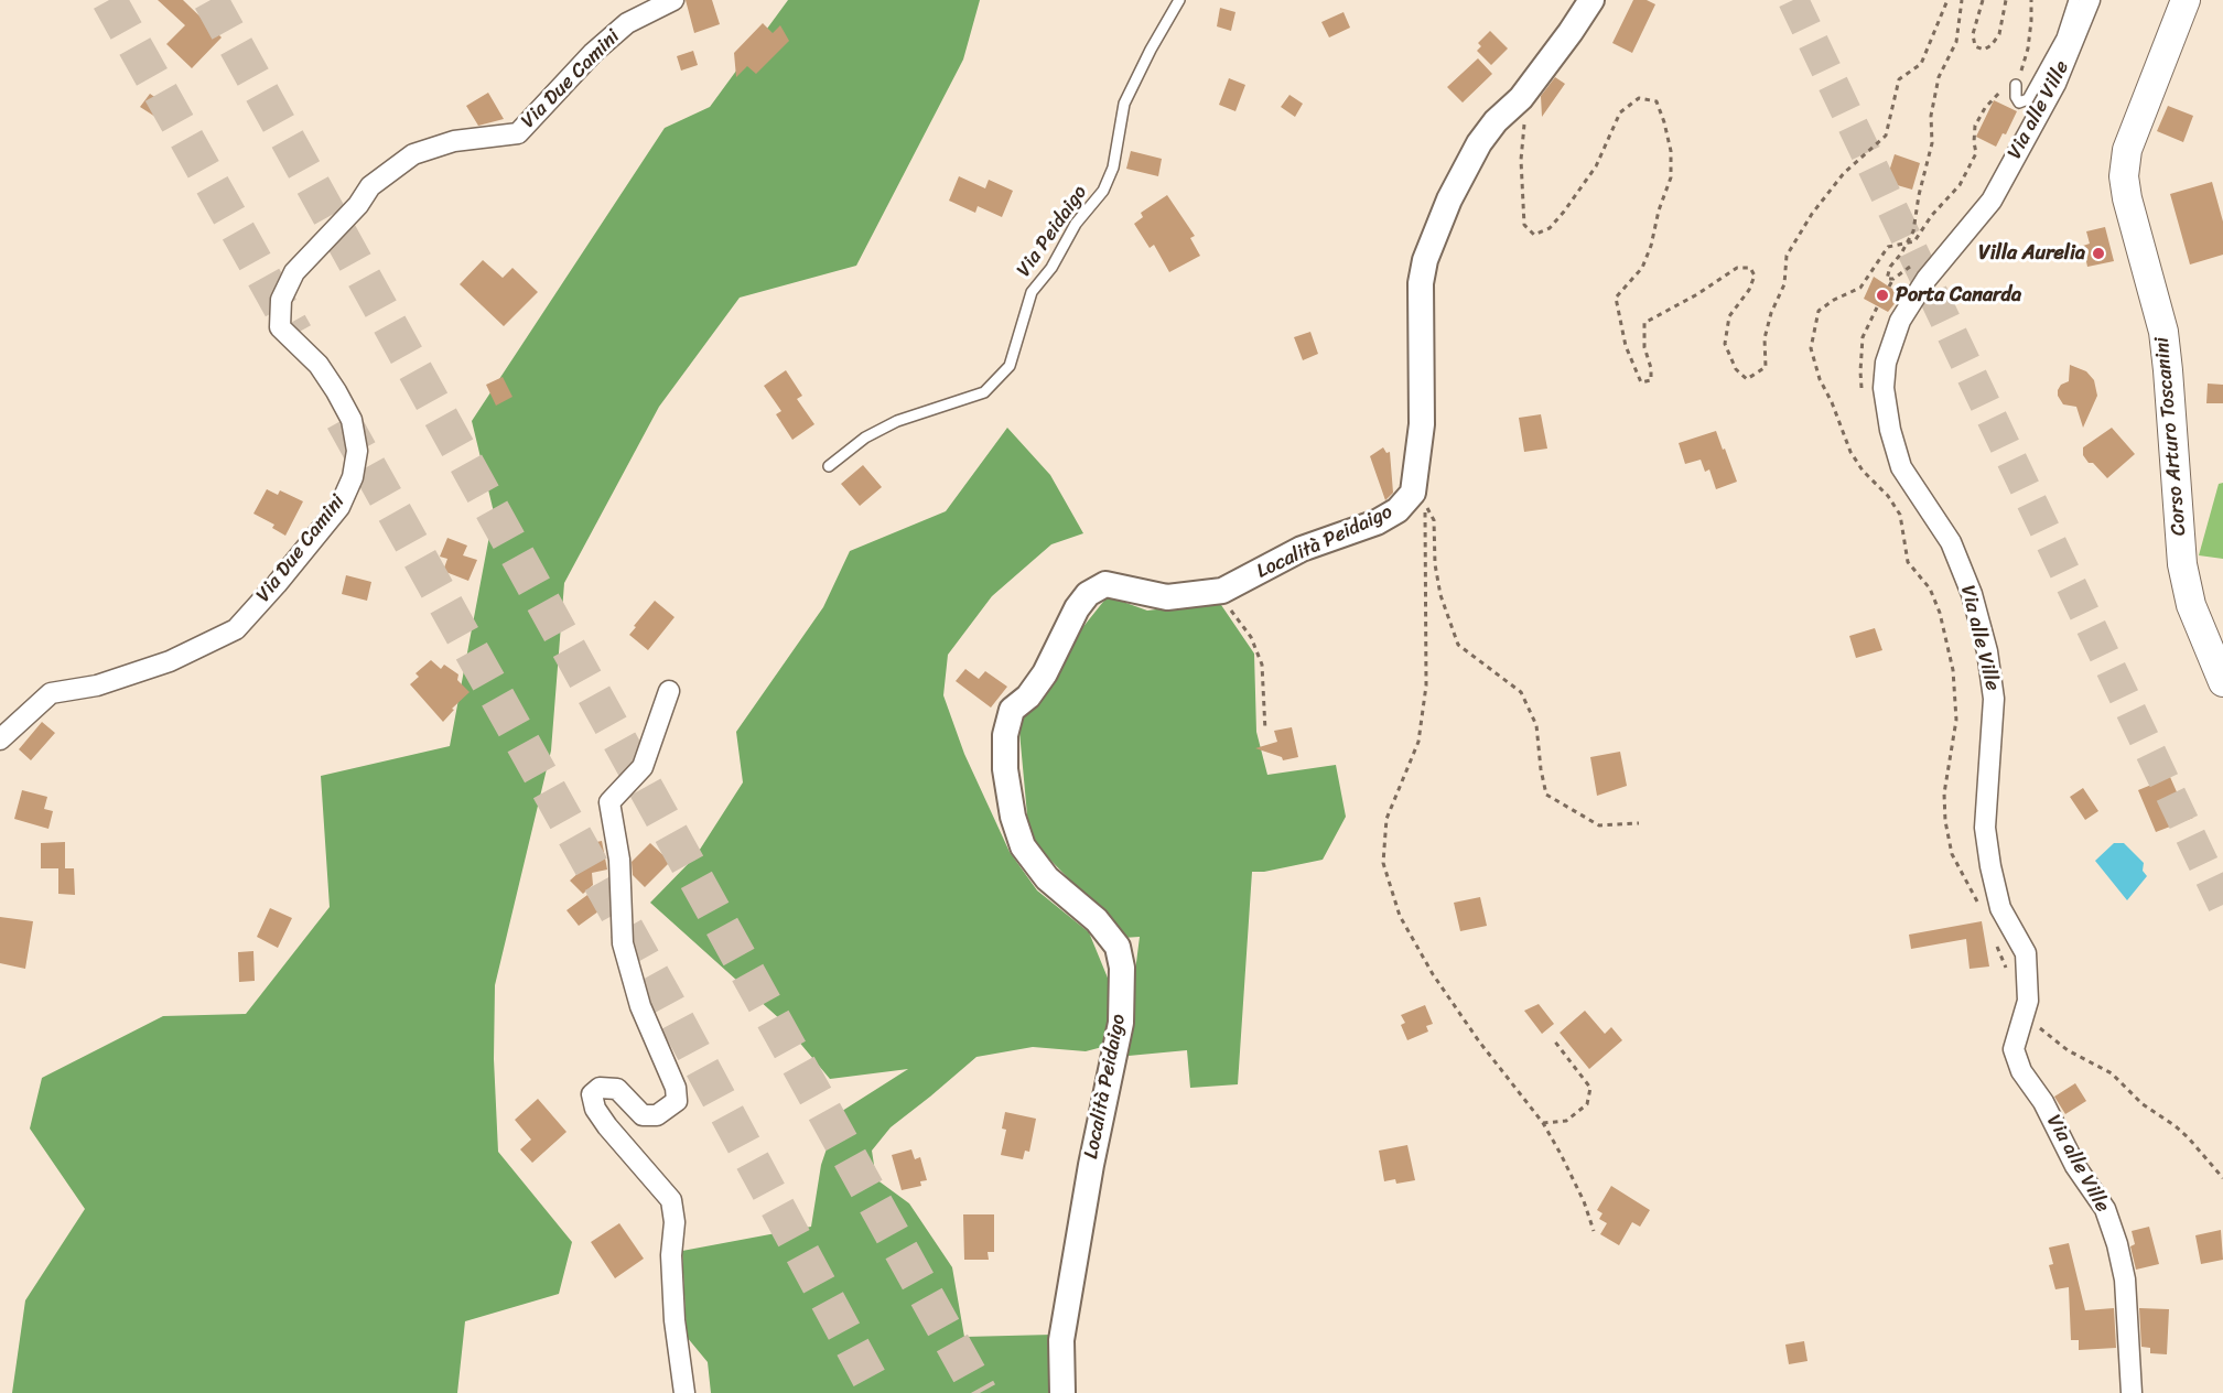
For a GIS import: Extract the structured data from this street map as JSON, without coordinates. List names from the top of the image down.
{
  "streets": {
    "main road": ["Corso Arturo Toscanini"],
    "street": ["Via Due Camini", "Via alle Ville", "Località Peidaigo"],
    "lane": ["Via Peidaigo"]
  },
  "places": ["Villa Aurelia", "Porta Canarda"]
}
